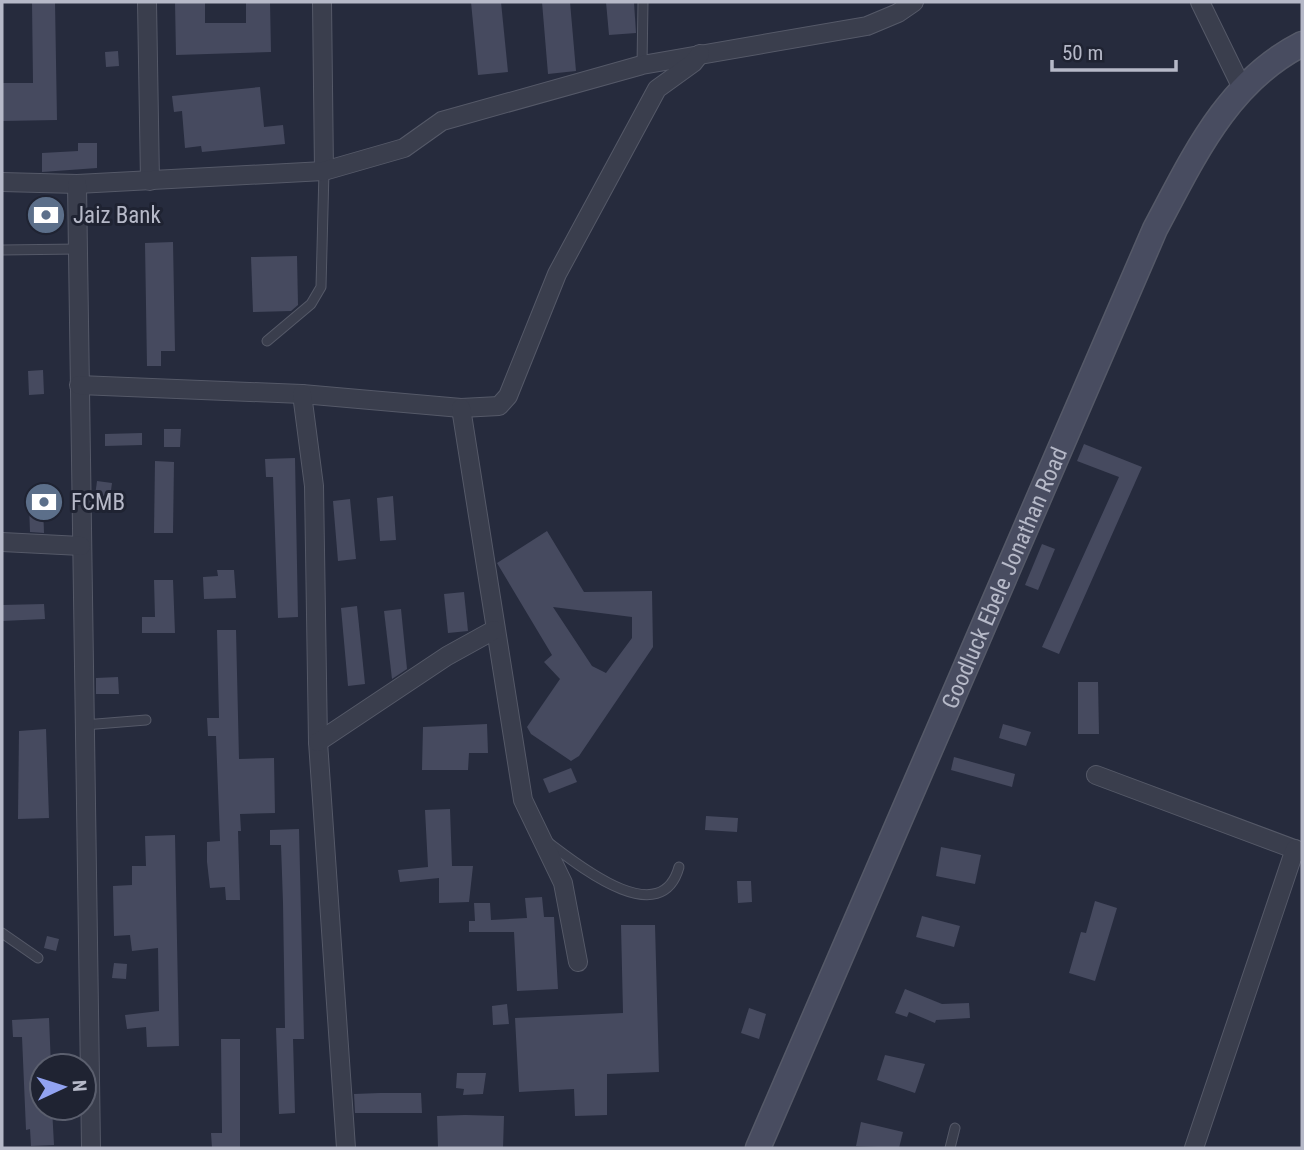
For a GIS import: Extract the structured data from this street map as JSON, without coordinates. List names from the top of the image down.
{
  "streets": {
    "main road": ["Goodluck Ebele Jonathan Road"]
  },
  "places": {
    "bank": ["Jaiz Bank", "FCMB"]
  },
  "scale_bar": "50 m",
  "north": "right"
}
